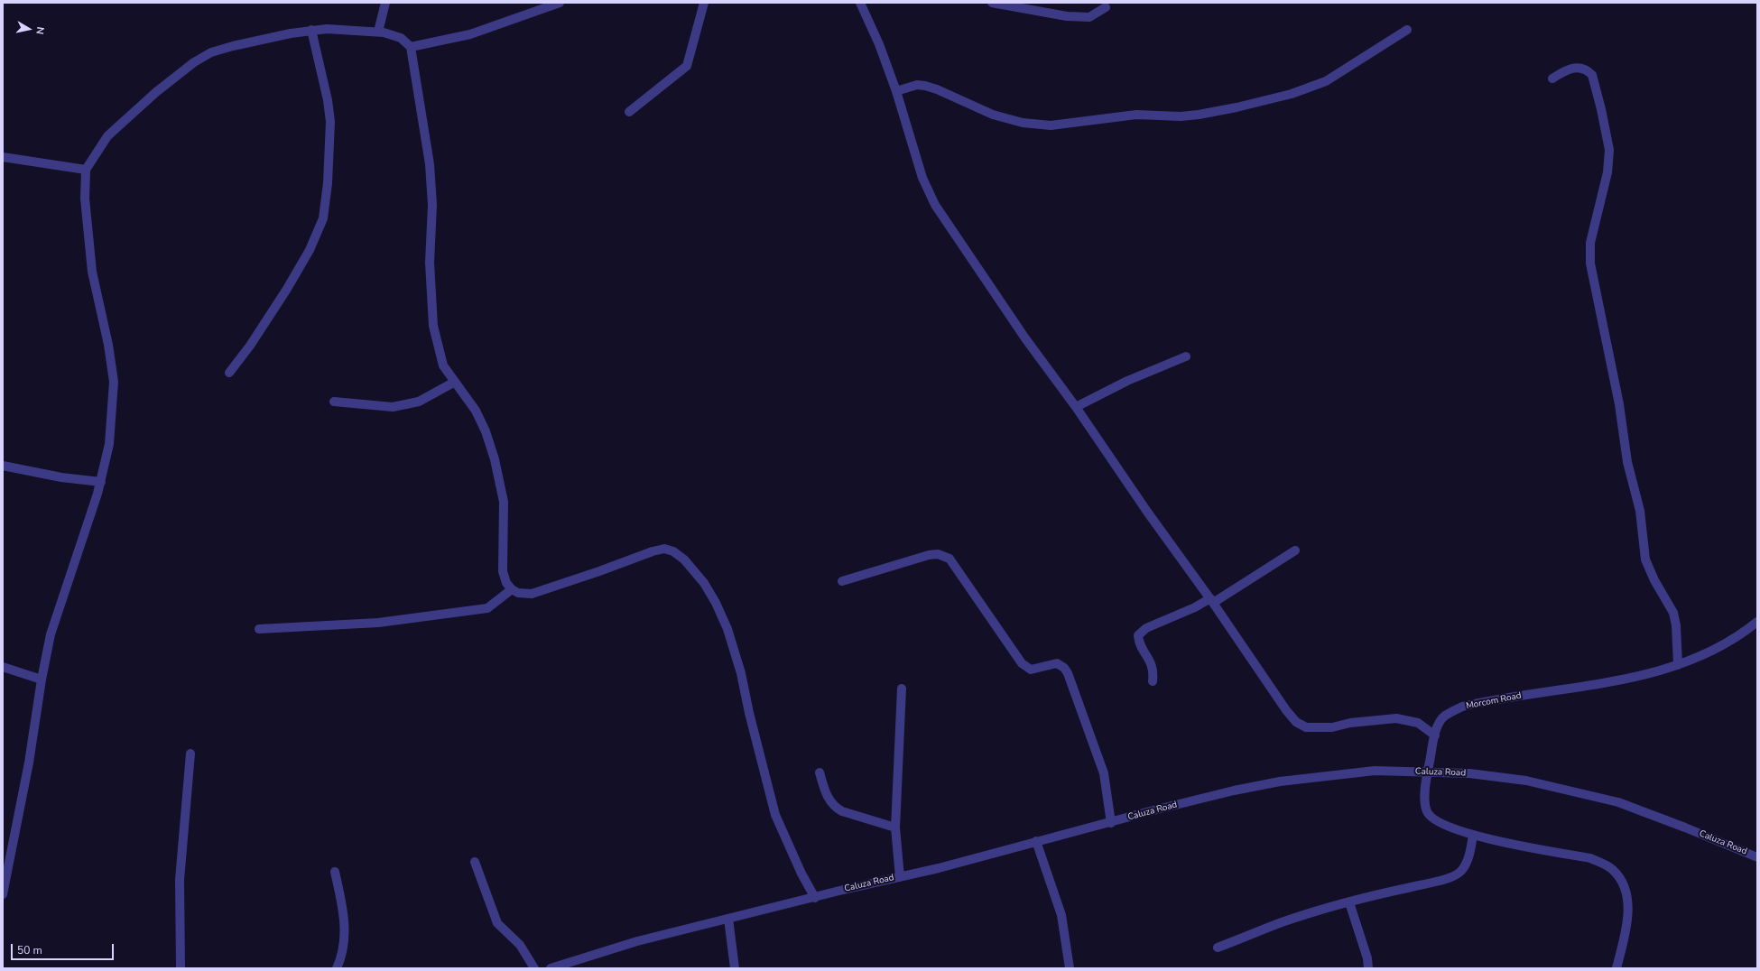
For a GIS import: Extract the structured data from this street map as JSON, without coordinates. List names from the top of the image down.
{
  "streets": {
    "street": ["Morcom Road", "Caluza Road"]
  },
  "crossings": [
    ["Morcom Road", "Caluza Road"]
  ],
  "scale_bar": "50 m",
  "north": "right"
}
